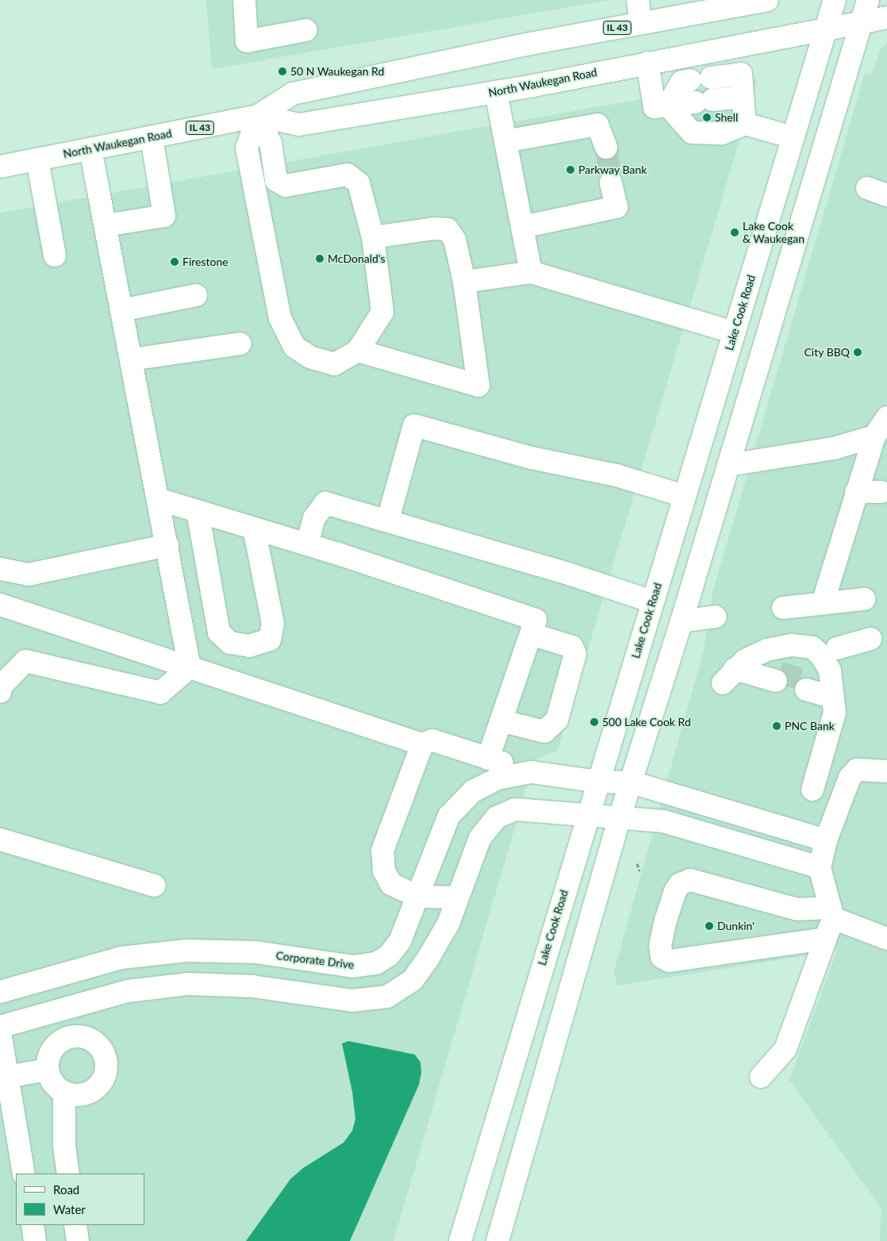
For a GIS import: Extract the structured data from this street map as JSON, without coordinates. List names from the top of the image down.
{
  "streets": {
    "main road": [
      "IL 43",
      "North Waukegan Road",
      "Lake Cook Road",
      "Corporate Drive"
    ]
  },
  "crossings": [
    ["IL 43", "North Waukegan Road"],
    ["IL 43", "Lake Cook Road"],
    ["North Waukegan Road", "Lake Cook Road"],
    ["Lake Cook Road", "Corporate Drive"]
  ],
  "places": [
    "50 N Waukegan Rd",
    "Shell",
    "Parkway Bank",
    "Lake Cook & Waukegan",
    "McDonald's",
    "Firestone",
    "City BBQ",
    "500 Lake Cook Rd",
    "PNC Bank",
    "Dunkin'"
  ],
  "legend": ["Road", "Water"]
}
